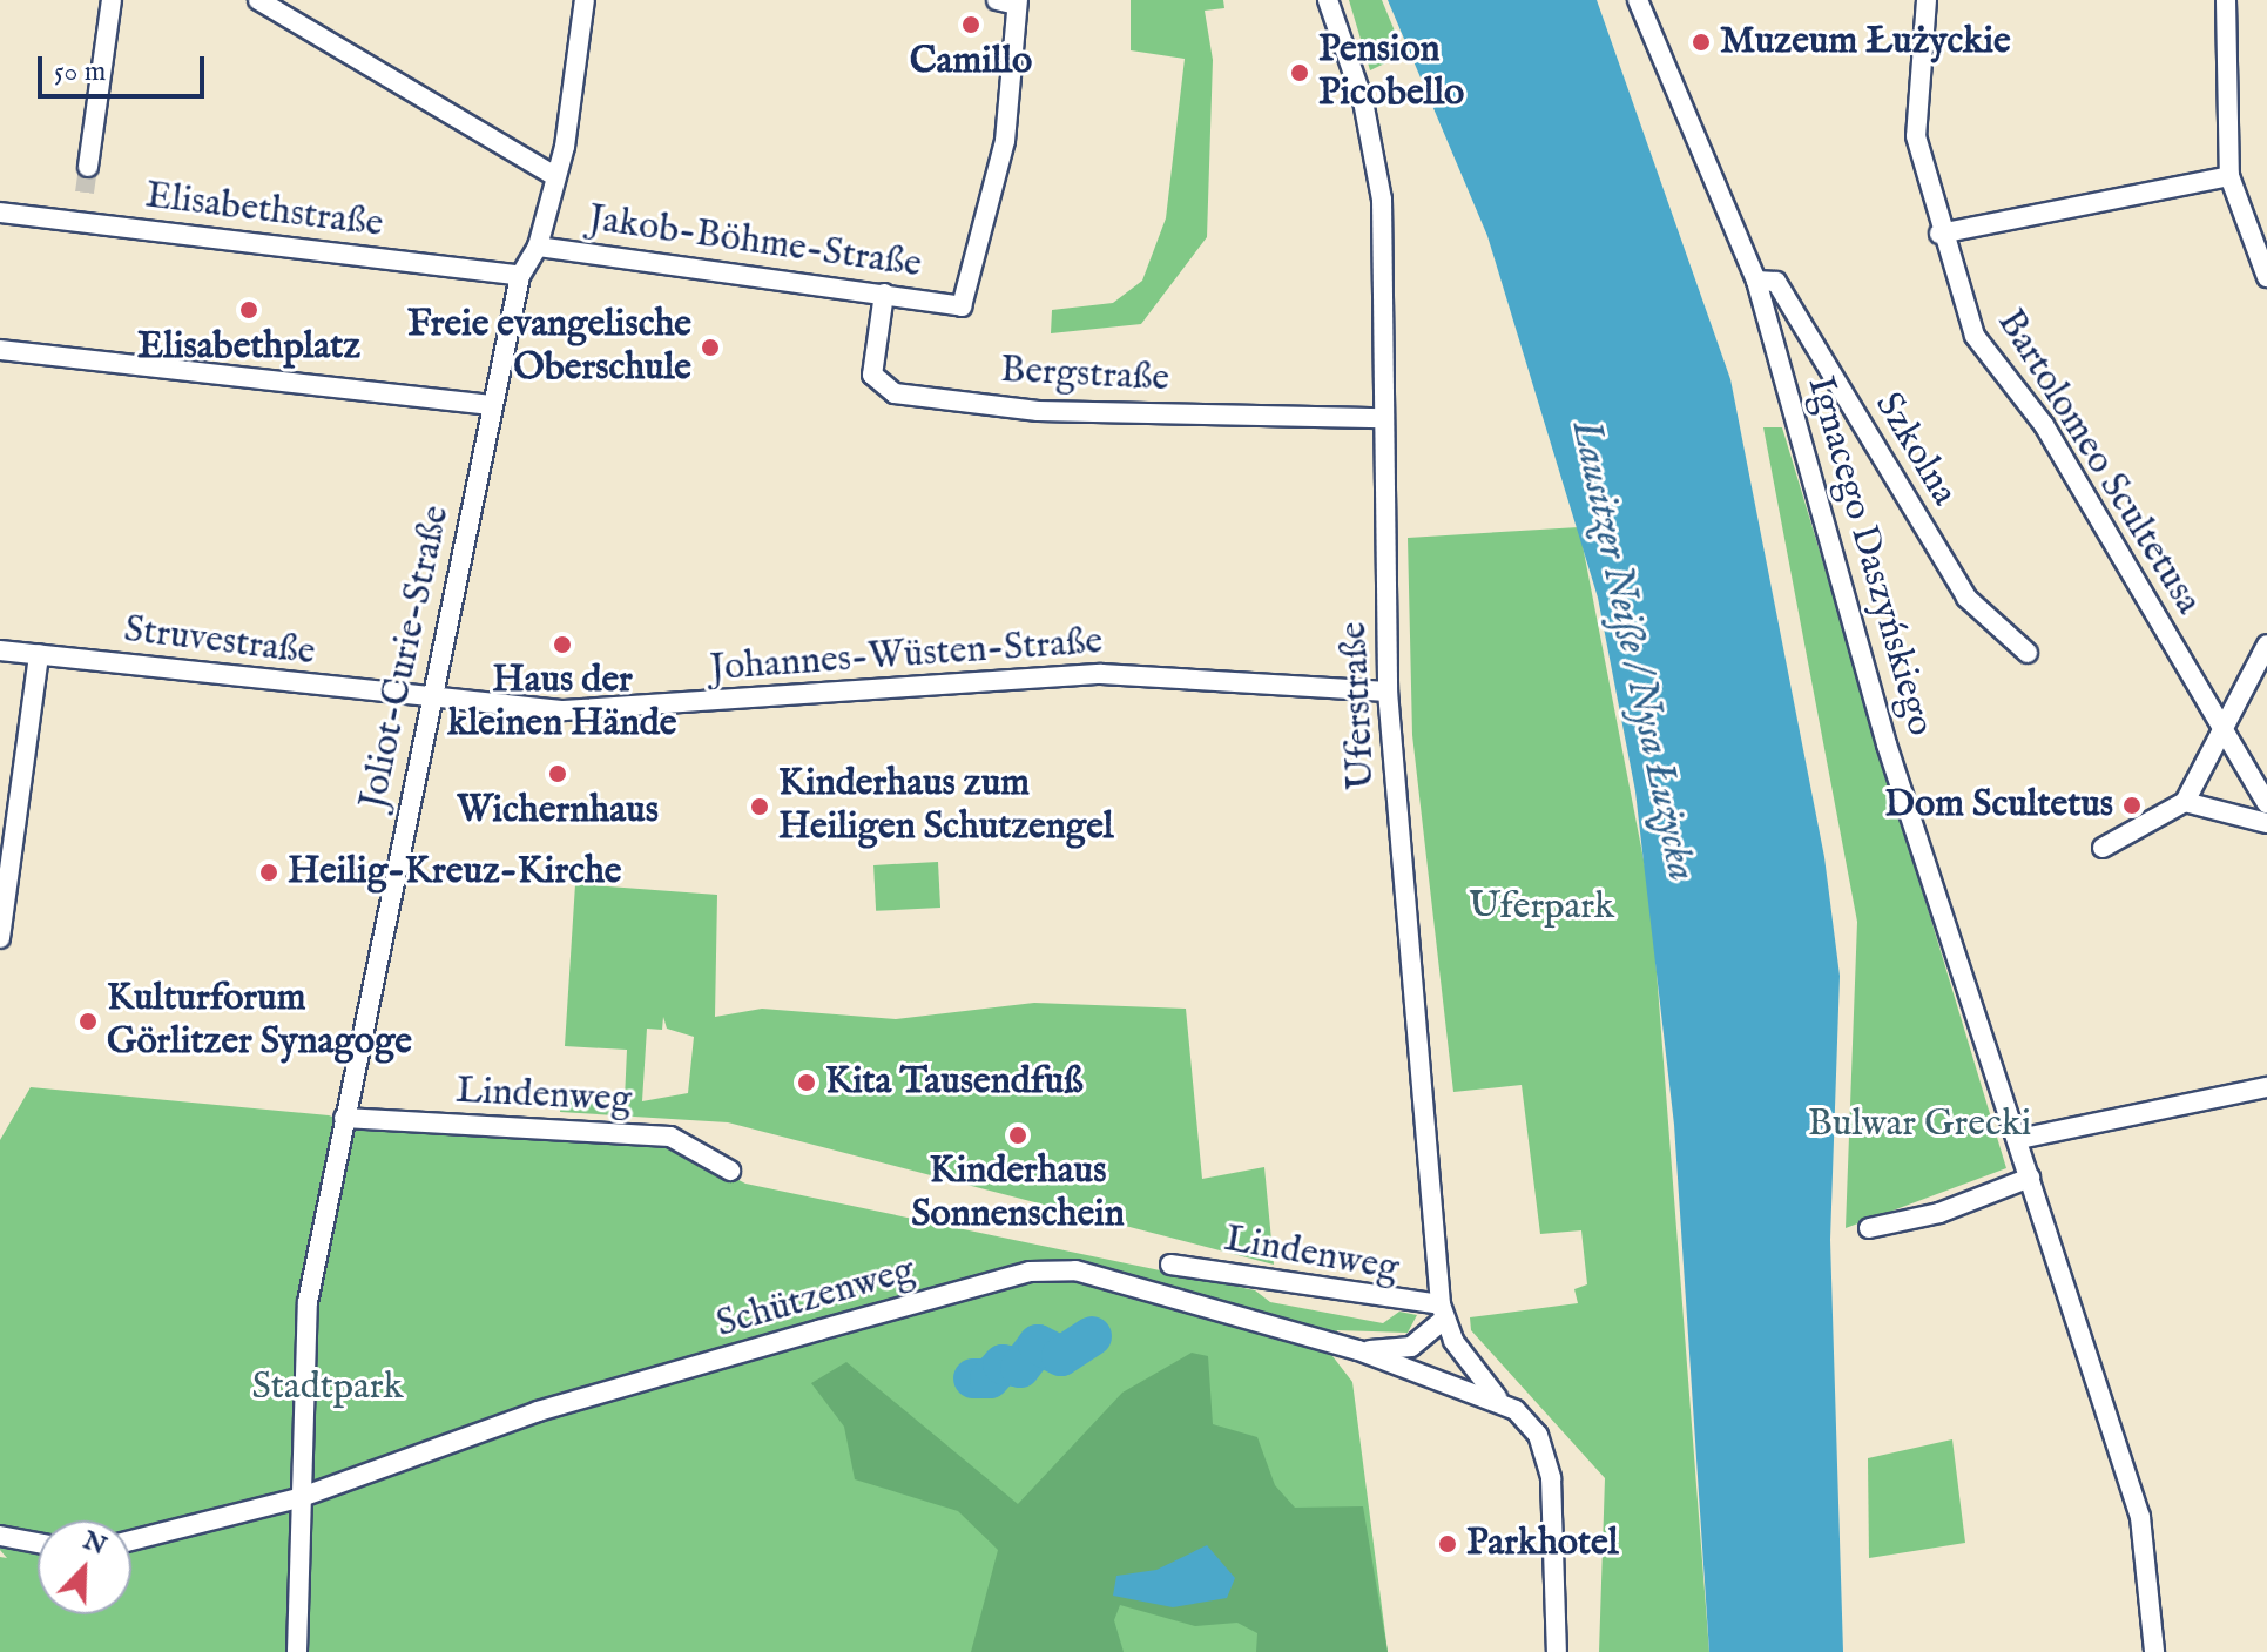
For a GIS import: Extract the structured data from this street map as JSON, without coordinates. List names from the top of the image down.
{
  "streets": {
    "street": [
      "Elisabethstraße",
      "Jakob-Böhme-Straße",
      "Bergstraße",
      "Szkolna",
      "Bartolomeo Scultetusa",
      "Ignacego Daszyńskiego",
      "Struvestraße",
      "Johannes-Wüsten-Straße",
      "Joliot-Curie-Straße",
      "Uferstraße",
      "Lindenweg",
      "Schützenweg"
    ]
  },
  "crossings": [
    ["Elisabethstraße", "Joliot-Curie-Straße"],
    ["Jakob-Böhme-Straße", "Bergstraße"],
    ["Jakob-Böhme-Straße", "Joliot-Curie-Straße"],
    ["Bergstraße", "Uferstraße"],
    ["Szkolna", "Ignacego Daszyńskiego"],
    ["Struvestraße", "Johannes-Wüsten-Straße"],
    ["Struvestraße", "Joliot-Curie-Straße"],
    ["Johannes-Wüsten-Straße", "Joliot-Curie-Straße"],
    ["Johannes-Wüsten-Straße", "Uferstraße"],
    ["Joliot-Curie-Straße", "Lindenweg"],
    ["Joliot-Curie-Straße", "Schützenweg"],
    ["Uferstraße", "Lindenweg"],
    ["Uferstraße", "Schützenweg"],
    ["Lindenweg", "Schützenweg"]
  ],
  "water": ["Lausitzer Neiße / Nysa Łużycka"],
  "parks": ["Uferpark", "Bulwar Grecki", "Stadtpark"],
  "places": [
    "Camillo",
    "Muzeum Łużyckie",
    "Pension Picobello",
    "Elisabethplatz",
    "Freie evangelische Oberschule",
    "Haus der kleinen Hände",
    "Wichernhaus",
    "Dom Scultetus",
    "Kinderhaus zum Heiligen Schutzengel",
    "Heilig-Kreuz-Kirche",
    "Kulturforum Görlitzer Synagoge",
    "Kita Tausendfuß",
    "Kinderhaus Sonnenschein",
    "Parkhotel"
  ],
  "scale_bar": "50 m",
  "north": "top right"
}
